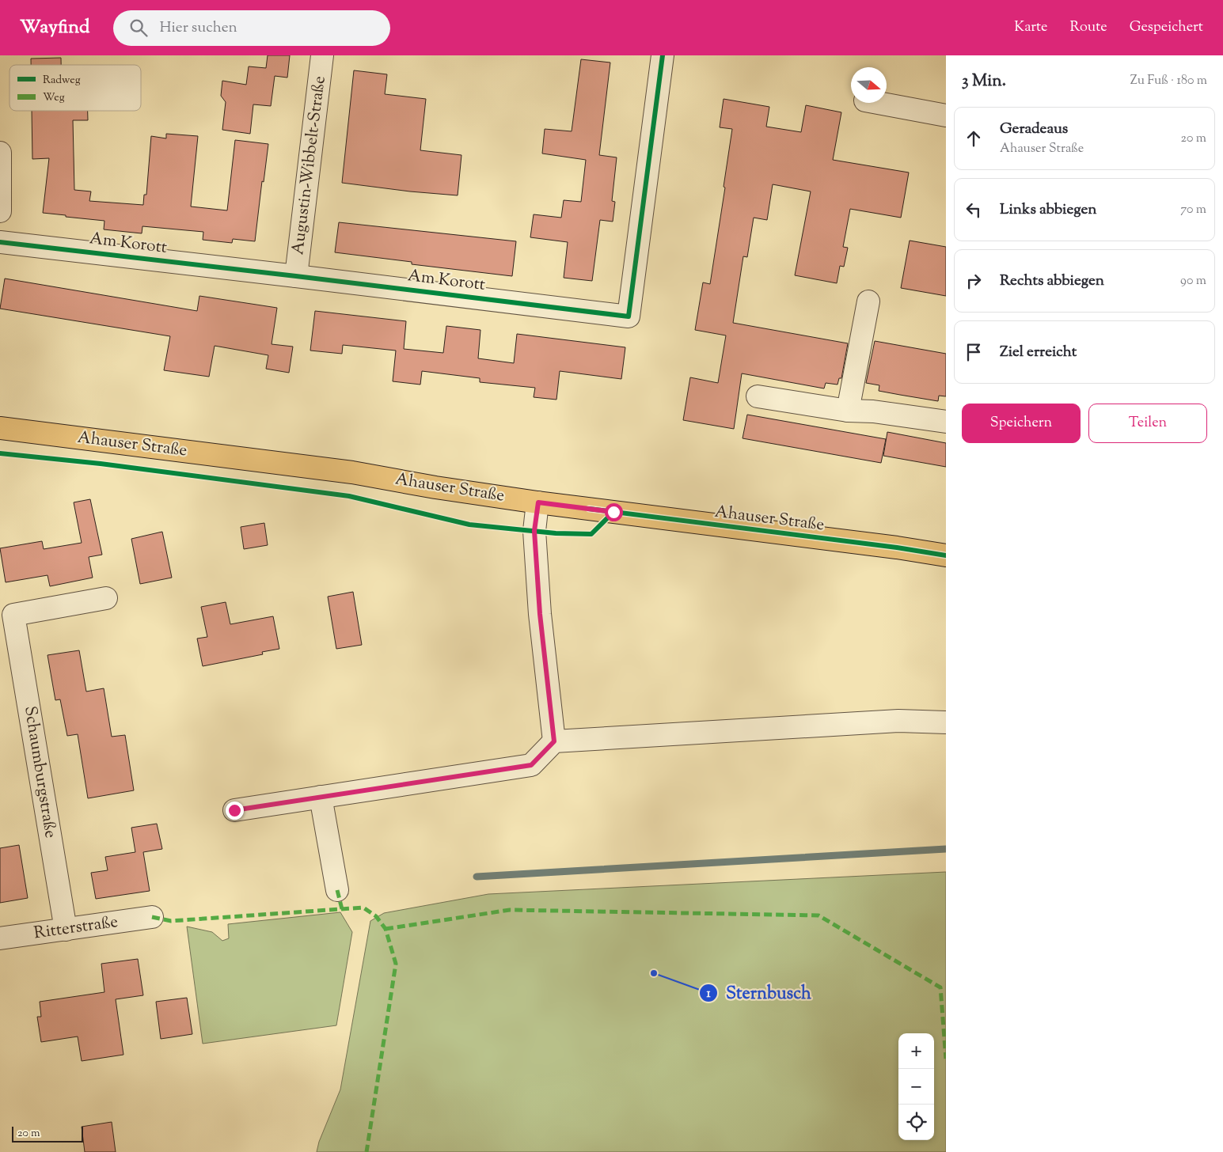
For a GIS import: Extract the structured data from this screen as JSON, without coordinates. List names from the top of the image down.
{
  "streets": {
    "main road": ["Ahauser Straße"],
    "street": [
      "Augustin-Wibbelt-Straße",
      "Am Korott",
      "Schaumburgstraße",
      "Ritterstraße"
    ]
  },
  "crossings": [
    ["Augustin-Wibbelt-Straße", "Am Korott"],
    ["Schaumburgstraße", "Ritterstraße"]
  ],
  "places": ["Sternbusch"],
  "legend": ["Radweg", "Weg"],
  "scale_bar": "20 m",
  "north": "right",
  "page": {
    "header": "Wayfind",
    "search": "Hier suchen",
    "nav": ["Karte", "Route", "Gespeichert"],
    "heading": ["3 Min.", "Zu Fuß · 180 m"],
    "list": [
      ["Geradeaus", "Ahauser Straße", "20 m"],
      ["Links abbiegen", "70 m"],
      ["Rechts abbiegen", "90 m"],
      "Ziel erreicht"
    ],
    "buttons": ["Speichern", "Teilen"],
    "map_buttons": ["+", "−"],
    "scale": "20 m"
  }
}
